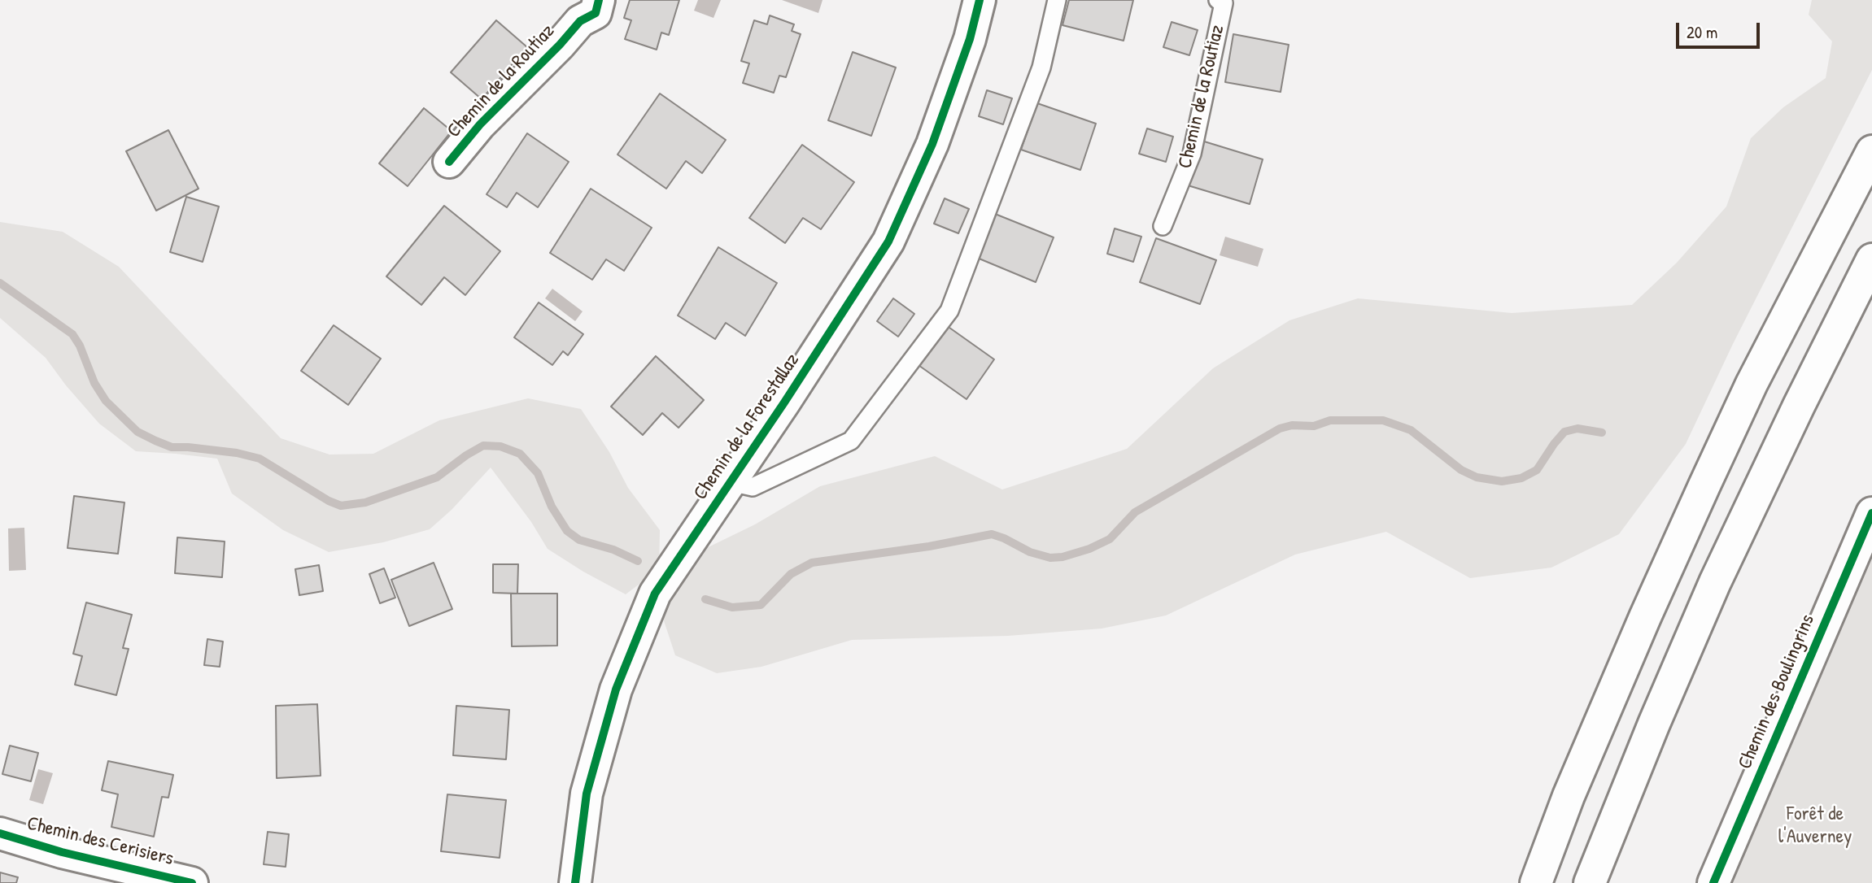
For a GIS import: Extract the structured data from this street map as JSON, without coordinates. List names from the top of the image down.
{
  "streets": {
    "main road": [
      "Chemin de la Routiaz",
      "Chemin de la Forestallaz",
      "Chemin des Boulingrins",
      "Chemin des Cerisiers"
    ]
  },
  "parks": ["Forêt de l'Auverney"],
  "scale_bar": "20 m"
}
